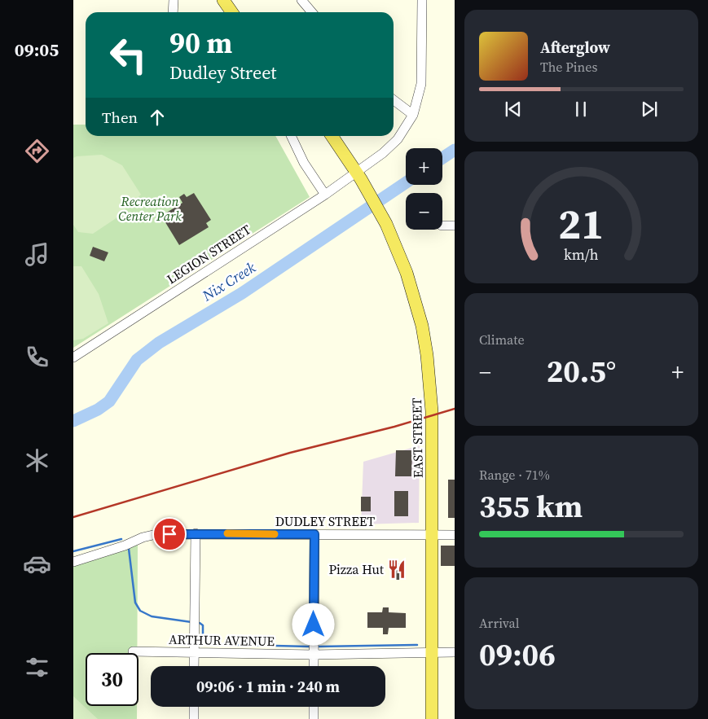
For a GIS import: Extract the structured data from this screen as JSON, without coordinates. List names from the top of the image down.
{
  "streets": {
    "main road": ["EAST STREET"],
    "street": ["LEGION STREET", "DUDLEY STREET", "ARTHUR AVENUE"]
  },
  "crossings": [
    ["LEGION STREET", "EAST STREET"],
    ["EAST STREET", "DUDLEY STREET"],
    ["EAST STREET", "ARTHUR AVENUE"]
  ],
  "water": ["Nix Creek"],
  "parks": ["Recreation Center Park"],
  "places": {
    "restaurant": ["Pizza Hut"]
  },
  "page": {
    "tabs": "09:05",
    "turn": ["90 m", "Dudley Street"],
    "song": ["Afterglow", "The Pines"],
    "then": "Then",
    "map_buttons": ["+", "−"],
    "tile": [
      "Climate",
      ["Range · 71%", "355 km"],
      ["Arrival", "09:06"]
    ],
    "heat": ["−", "20.5°", "+"],
    "limit": "30",
    "trip": "09:06 · 1 min · 240 m",
    "gauge": ["21", "km/h"]
  }
}
